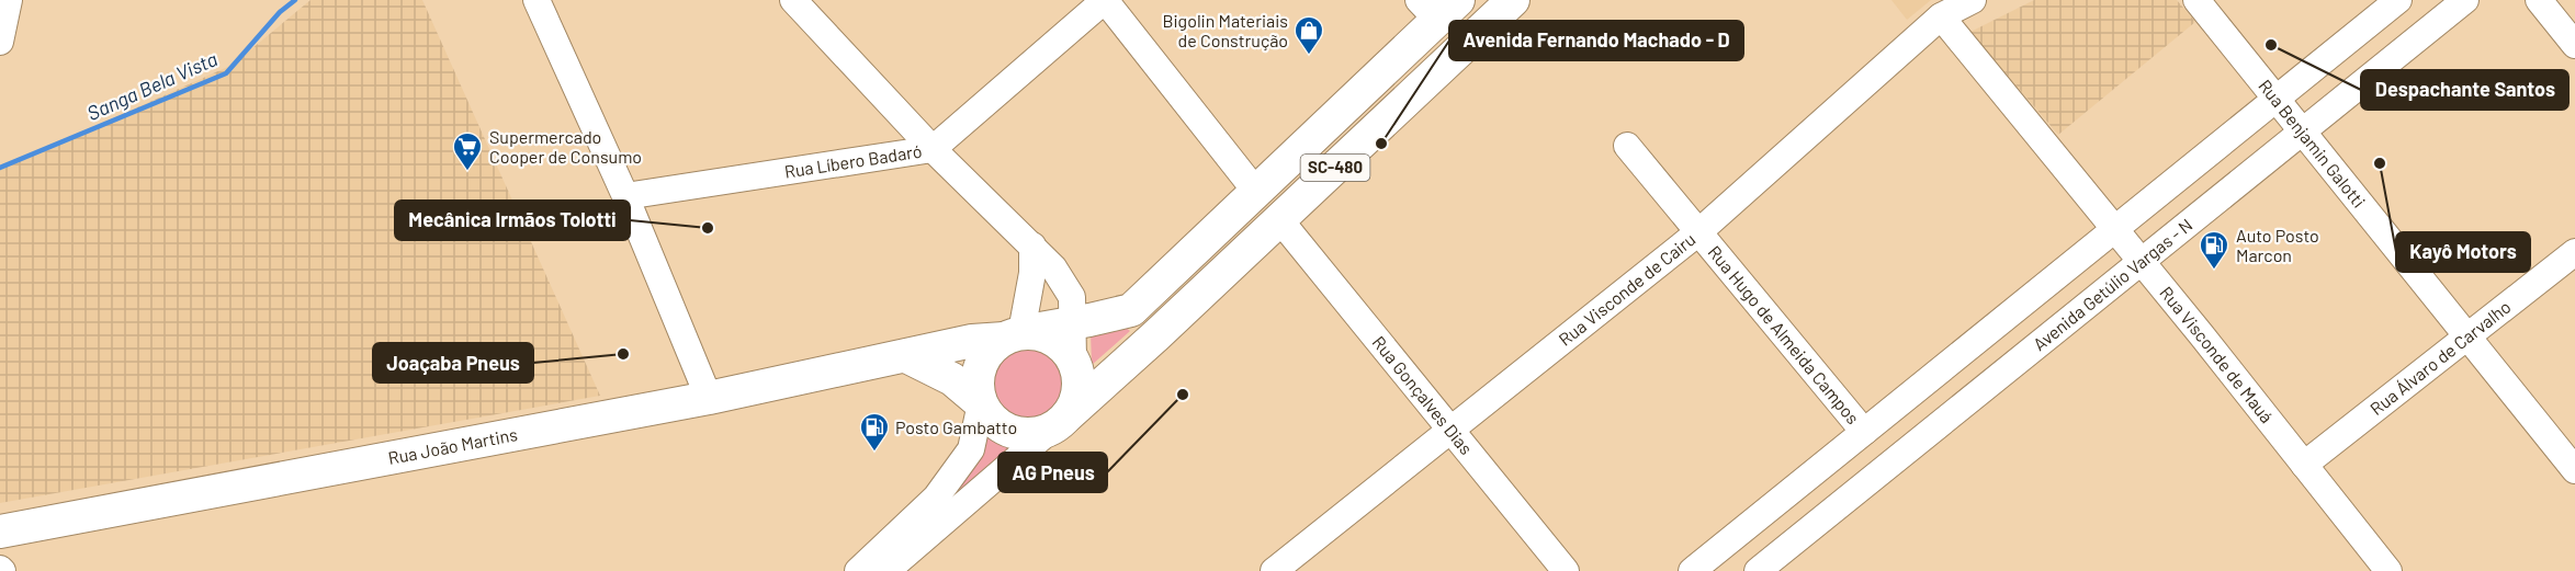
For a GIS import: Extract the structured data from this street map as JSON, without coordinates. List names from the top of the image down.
{
  "streets": {
    "main road": ["SC-480", "Rua João Martins"],
    "street": [
      "Rua Benjamin Galotti",
      "Rua Líbero Badaró",
      "Avenida Getúlio Vargas - N",
      "Rua Visconde de Cairu",
      "Rua Hugo de Almeida Campos",
      "Rua Visconde de Mauá",
      "Rua Álvaro de Carvalho",
      "Rua Gonçalves Dias"
    ]
  },
  "crossings": [
    ["Rua Benjamin Galotti", "Avenida Getúlio Vargas - N"],
    ["Rua Benjamin Galotti", "Rua Álvaro de Carvalho"],
    ["SC-480", "Rua Gonçalves Dias"],
    ["SC-480", "Rua João Martins"],
    ["Avenida Getúlio Vargas - N", "Rua Visconde de Mauá"],
    ["Rua Visconde de Cairu", "Rua Hugo de Almeida Campos"],
    ["Rua Visconde de Cairu", "Rua Visconde de Mauá"],
    ["Rua Visconde de Cairu", "Rua Gonçalves Dias"],
    ["Rua Visconde de Mauá", "Rua Álvaro de Carvalho"]
  ],
  "water": ["Sanga Bela Vista"],
  "places": {
    "other": [
      "Despachante Santos",
      "Avenida Fernando Machado - D",
      "Kayô Motors",
      "Mecânica Irmãos Tolotti",
      "Joaçaba Pneus",
      "AG Pneus"
    ],
    "shop": ["Bigolin Materiais de Construção"],
    "supermarket": ["Supermercado Cooper de Consumo"],
    "fuel station": ["Auto Posto Marcon", "Posto Gambatto"]
  }
}
